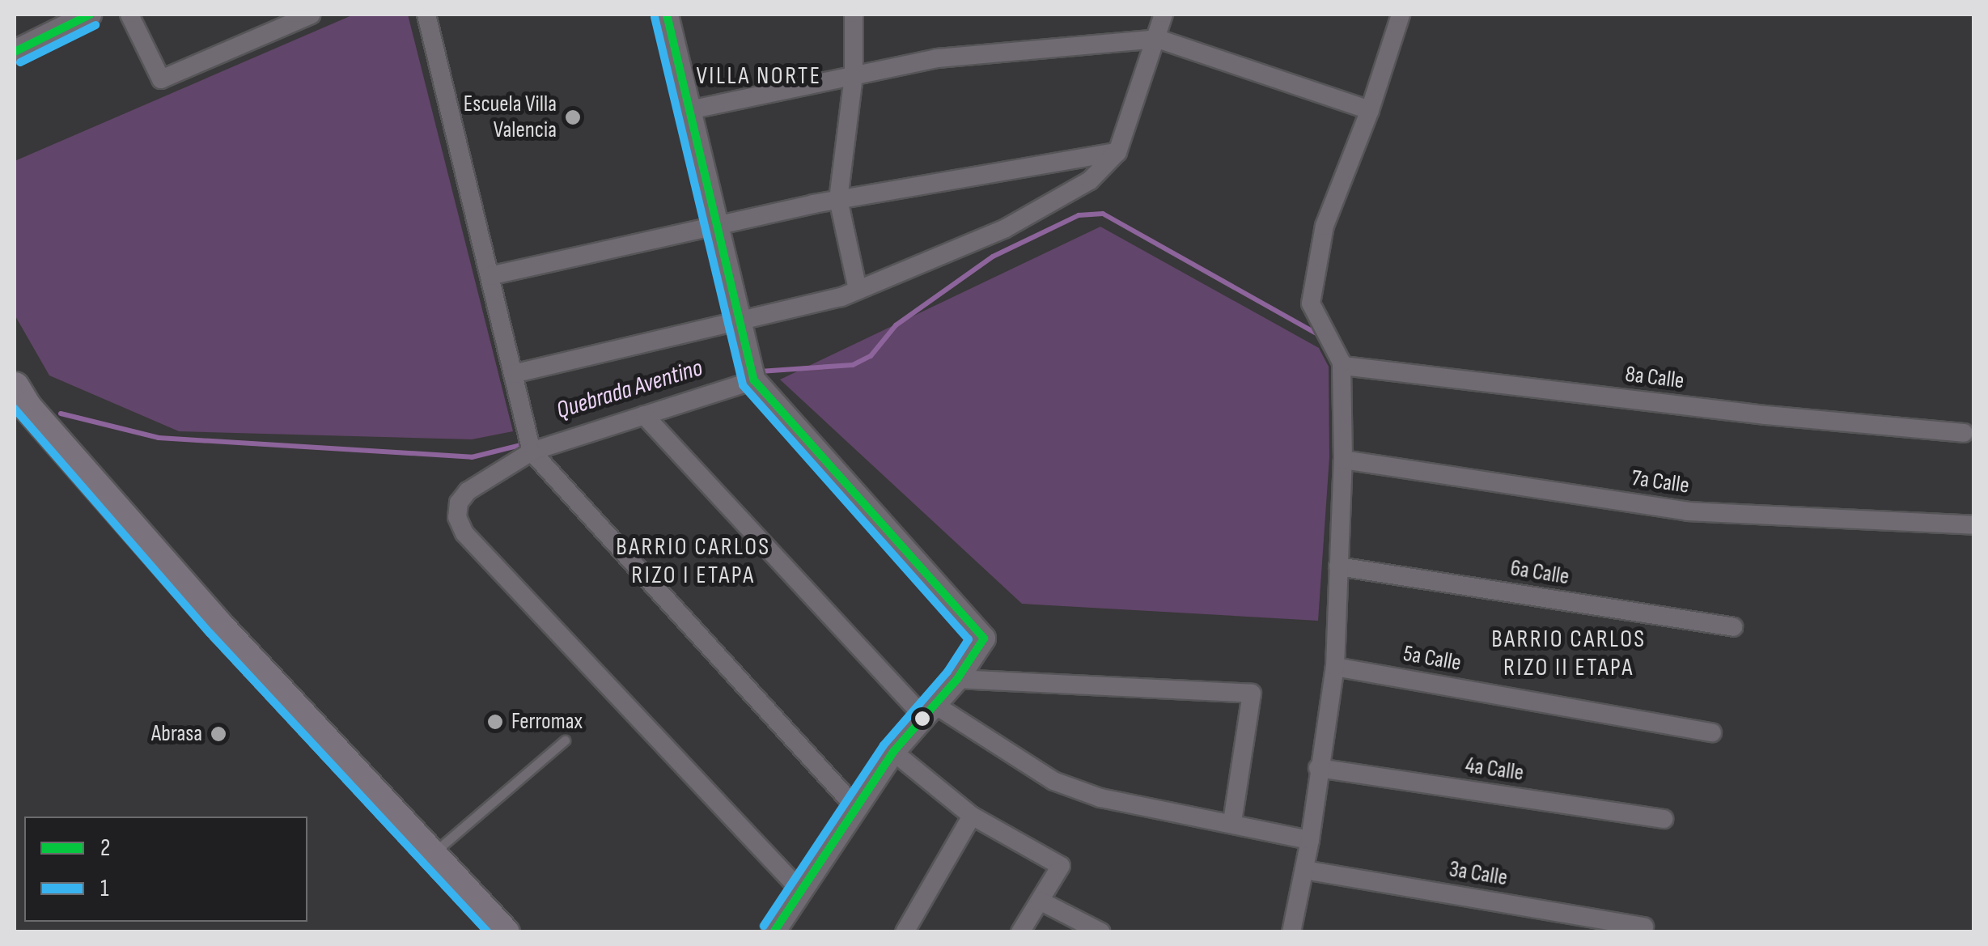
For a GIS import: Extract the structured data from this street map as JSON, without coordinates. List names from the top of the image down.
{
  "streets": {
    "street": [
      "8a Calle",
      "7a Calle",
      "6a Calle",
      "5a Calle",
      "4a Calle",
      "3a Calle"
    ]
  },
  "districts": ["VILLA NORTE", "BARRIO CARLOS RIZO I ETAPA", "BARRIO CARLOS RIZO II ETAPA"],
  "water": ["Quebrada Aventino"],
  "places": ["Escuela Villa Valencia", "Ferromax", "Abrasa"],
  "lines": ["transit line 2", "transit line 1"],
  "legend": ["2", "1"]
}
